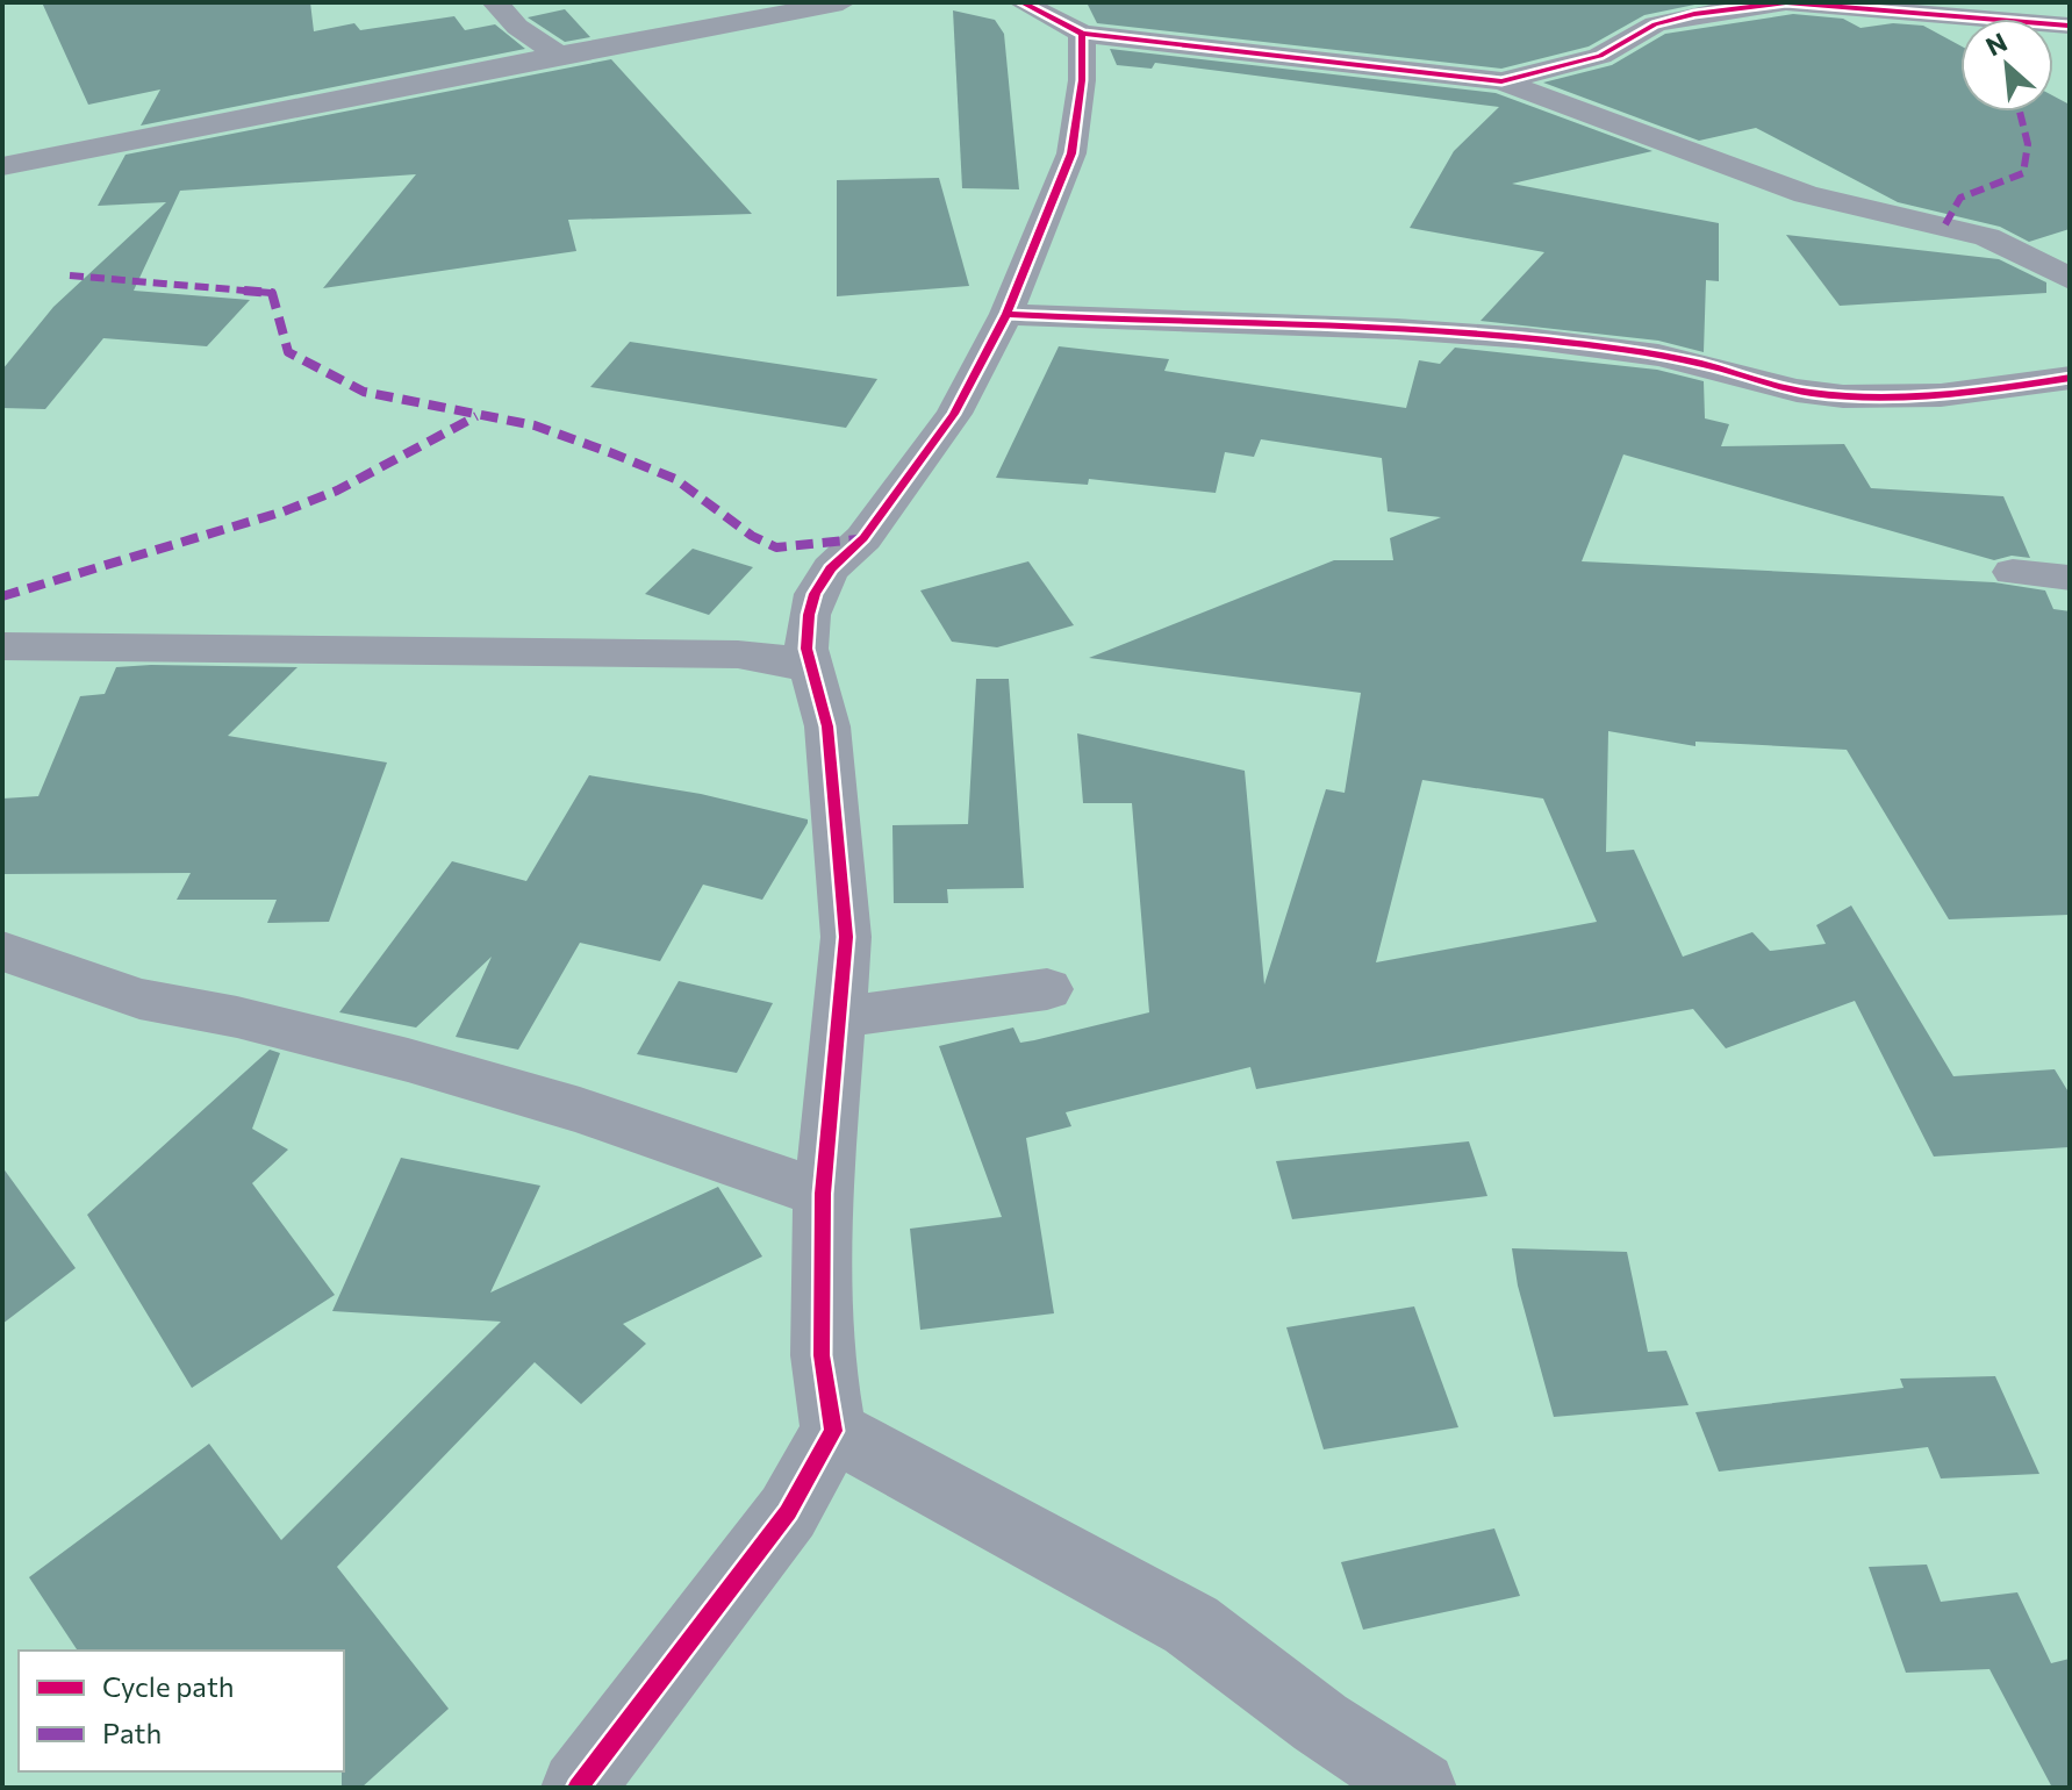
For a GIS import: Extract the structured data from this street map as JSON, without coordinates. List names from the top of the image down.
{
  "legend": ["Cycle path", "Path"],
  "north": "top left"
}
